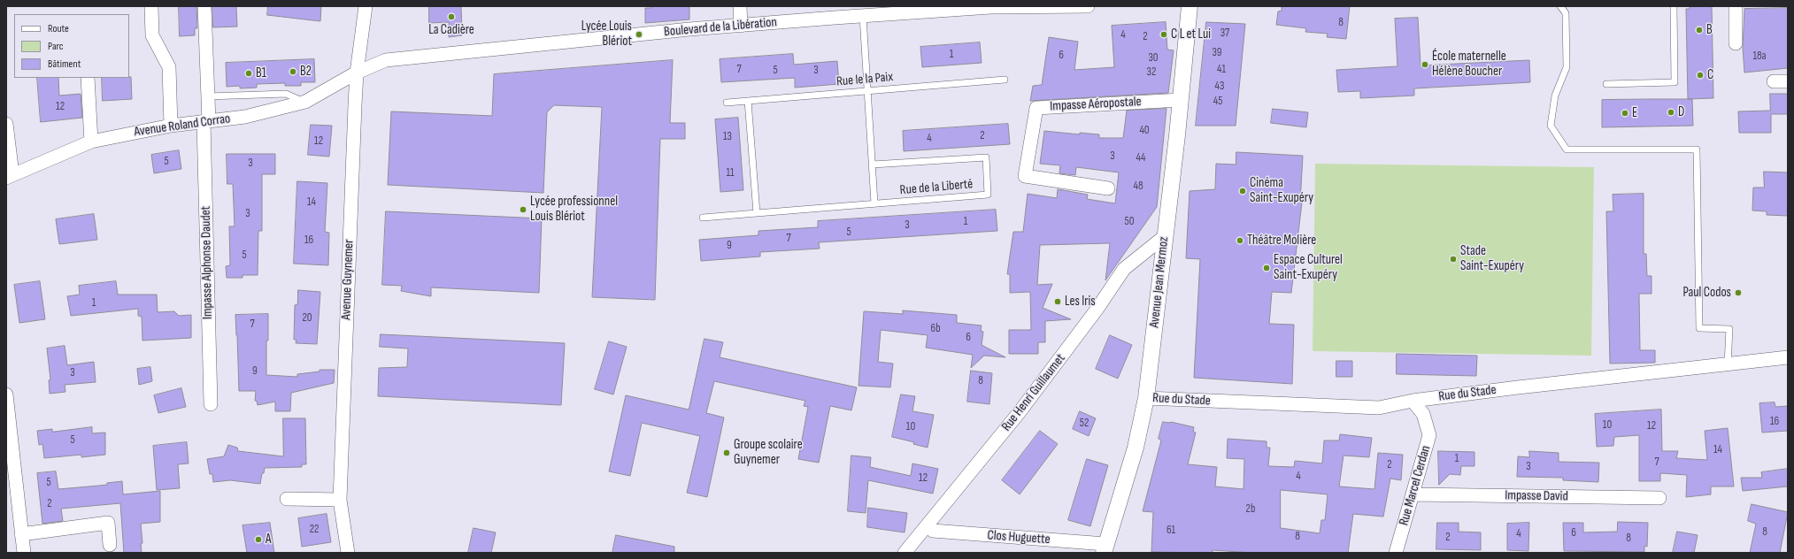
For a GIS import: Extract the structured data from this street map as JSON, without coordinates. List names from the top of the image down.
{
  "streets": {
    "street": [
      "Boulevard de la Libération",
      "Impasse Aéropostale",
      "Avenue Roland Corrao",
      "Impasse Alphonse Daudet",
      "Avenue Guynemer",
      "Avenue Jean Mermoz",
      "Rue Henri Guillaumet",
      "Rue du Stade",
      "Rue Marcel Cerdan",
      "Impasse David",
      "Clos Huguette"
    ],
    "lane": ["Rue le la Paix", "Rue de la Liberté"]
  },
  "crossings": [
    ["Boulevard de la Libération", "Avenue Roland Corrao"],
    ["Boulevard de la Libération", "Avenue Guynemer"],
    ["Impasse Aéropostale", "Avenue Jean Mermoz"],
    ["Avenue Roland Corrao", "Impasse Alphonse Daudet"],
    ["Avenue Roland Corrao", "Avenue Guynemer"],
    ["Avenue Jean Mermoz", "Rue Henri Guillaumet"],
    ["Avenue Jean Mermoz", "Rue du Stade"],
    ["Avenue Jean Mermoz", "Clos Huguette"],
    ["Rue du Stade", "Rue Marcel Cerdan"],
    ["Rue Marcel Cerdan", "Impasse David"]
  ],
  "places": [
    "La Cadière",
    "B",
    "Lycée Louis Blériot",
    "C L et Lui",
    "École maternelle Hélène Boucher",
    "B2",
    "B1",
    "C",
    "D",
    "E",
    "Cinéma Saint-Exupéry",
    "Lycée professionnel Louis Blériot",
    "Théâtre Molière",
    "Stade Saint-Exupéry",
    "Espace Culturel Saint-Exupéry",
    "Paul Codos",
    "Les Iris",
    "Groupe scolaire Guynemer",
    "A"
  ],
  "house_numbers": [
    "8",
    "37",
    "4",
    "2",
    "39",
    "1",
    "6",
    "18a",
    "30",
    "7",
    "41",
    "5",
    "3",
    "32",
    "43",
    "45",
    "12",
    "40",
    "2",
    "13",
    "4",
    "12",
    "3",
    "44",
    "5",
    "3",
    "11",
    "48",
    "14",
    "3",
    "1",
    "50",
    "3",
    "5",
    "7",
    "16",
    "9",
    "5",
    "1",
    "20",
    "7",
    "6b",
    "6",
    "9",
    "3",
    "8",
    "16",
    "52",
    "10",
    "12",
    "10",
    "5",
    "14",
    "1",
    "7",
    "2",
    "3",
    "4",
    "12",
    "5",
    "2",
    "2b",
    "22",
    "61",
    "8",
    "6",
    "4",
    "8",
    "2",
    "8"
  ],
  "legend": ["Route", "Parc", "Bâtiment"]
}
